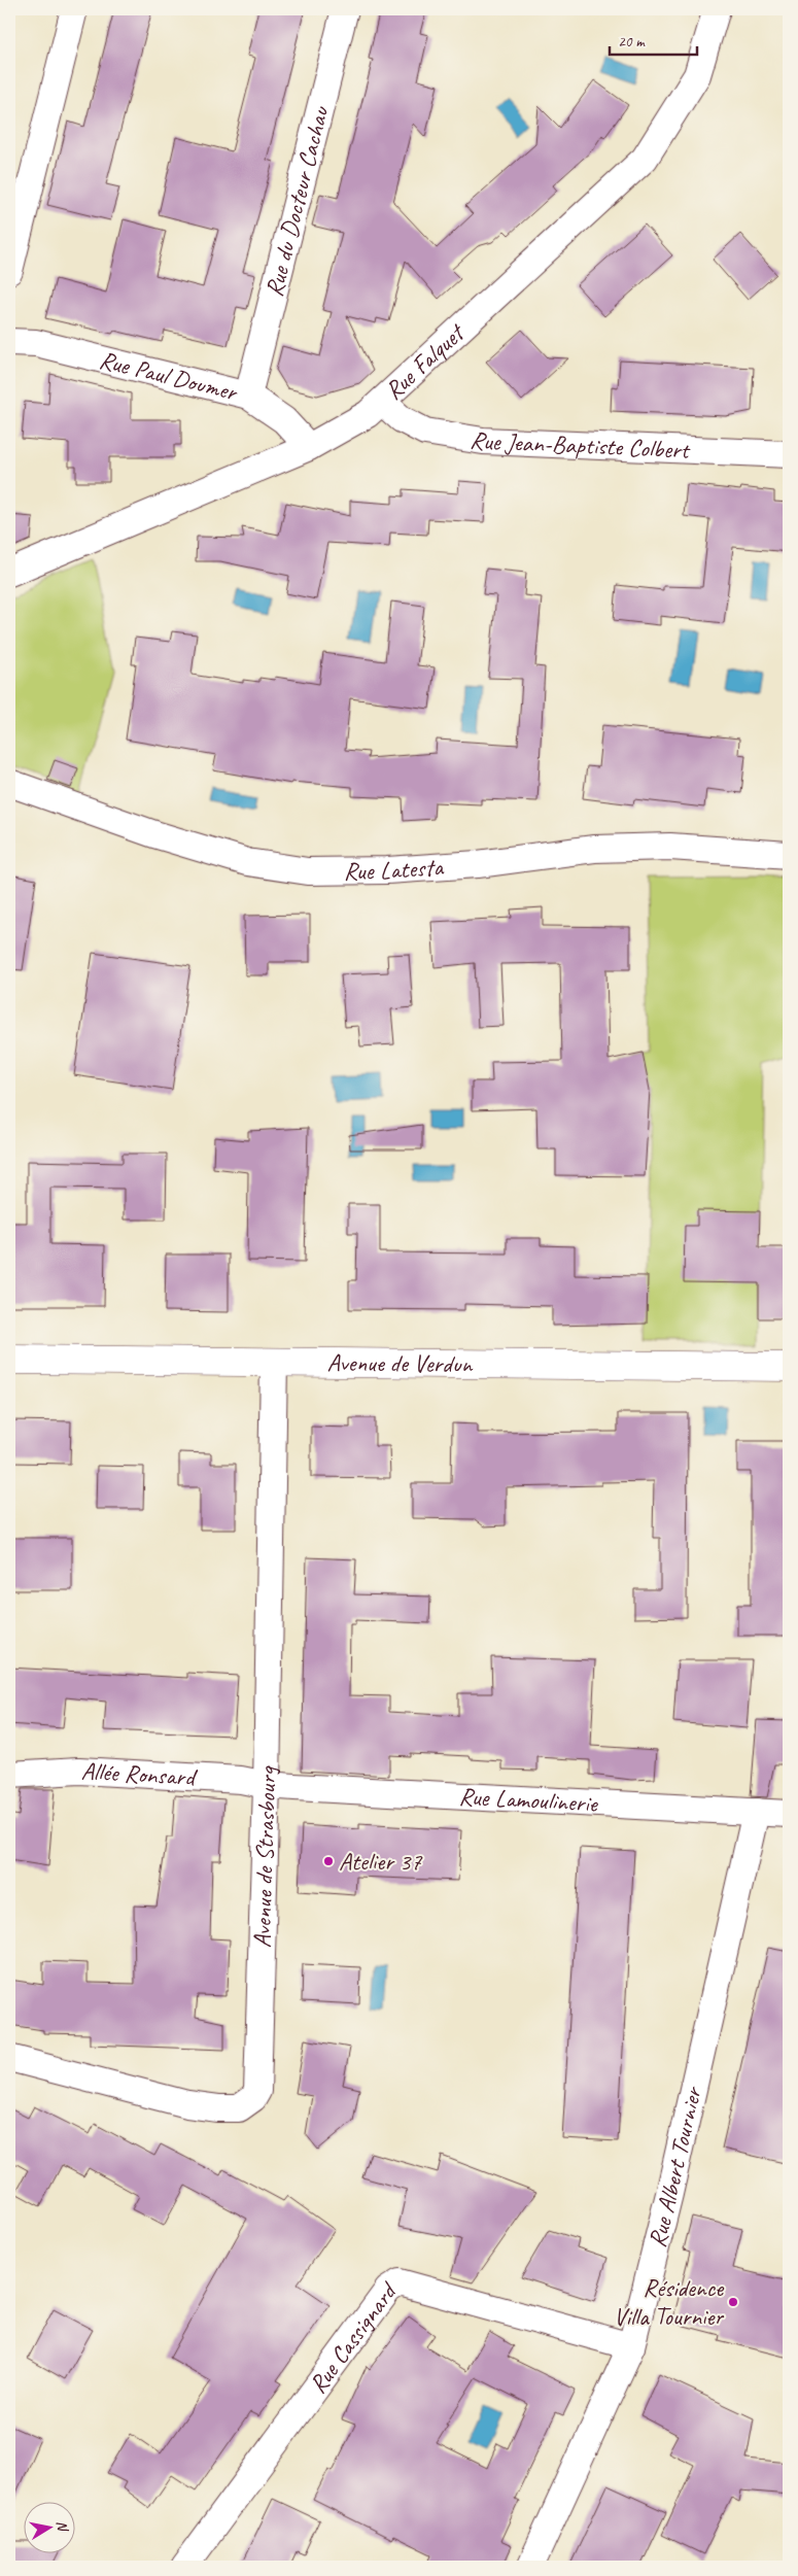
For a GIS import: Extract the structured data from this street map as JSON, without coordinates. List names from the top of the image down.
{
  "streets": {
    "street": [
      "Rue du Docteur Cachau",
      "Rue Falquet",
      "Rue Paul Doumer",
      "Rue Jean-Baptiste Colbert",
      "Rue Latesta",
      "Avenue de Verdun",
      "Allée Ronsard",
      "Rue Lamoulinerie",
      "Avenue de Strasbourg",
      "Rue Albert Tournier",
      "Rue Cassignard"
    ]
  },
  "crossings": [
    ["Rue du Docteur Cachau", "Rue Paul Doumer"],
    ["Rue Falquet", "Rue Paul Doumer"],
    ["Rue Falquet", "Rue Jean-Baptiste Colbert"],
    ["Avenue de Verdun", "Avenue de Strasbourg"],
    ["Allée Ronsard", "Rue Lamoulinerie"],
    ["Allée Ronsard", "Avenue de Strasbourg"],
    ["Rue Lamoulinerie", "Avenue de Strasbourg"],
    ["Rue Lamoulinerie", "Rue Albert Tournier"],
    ["Rue Albert Tournier", "Rue Cassignard"]
  ],
  "places": ["Atelier 37", "Résidence Villa Tournier"],
  "scale_bar": "20 m",
  "north": "right"
}
